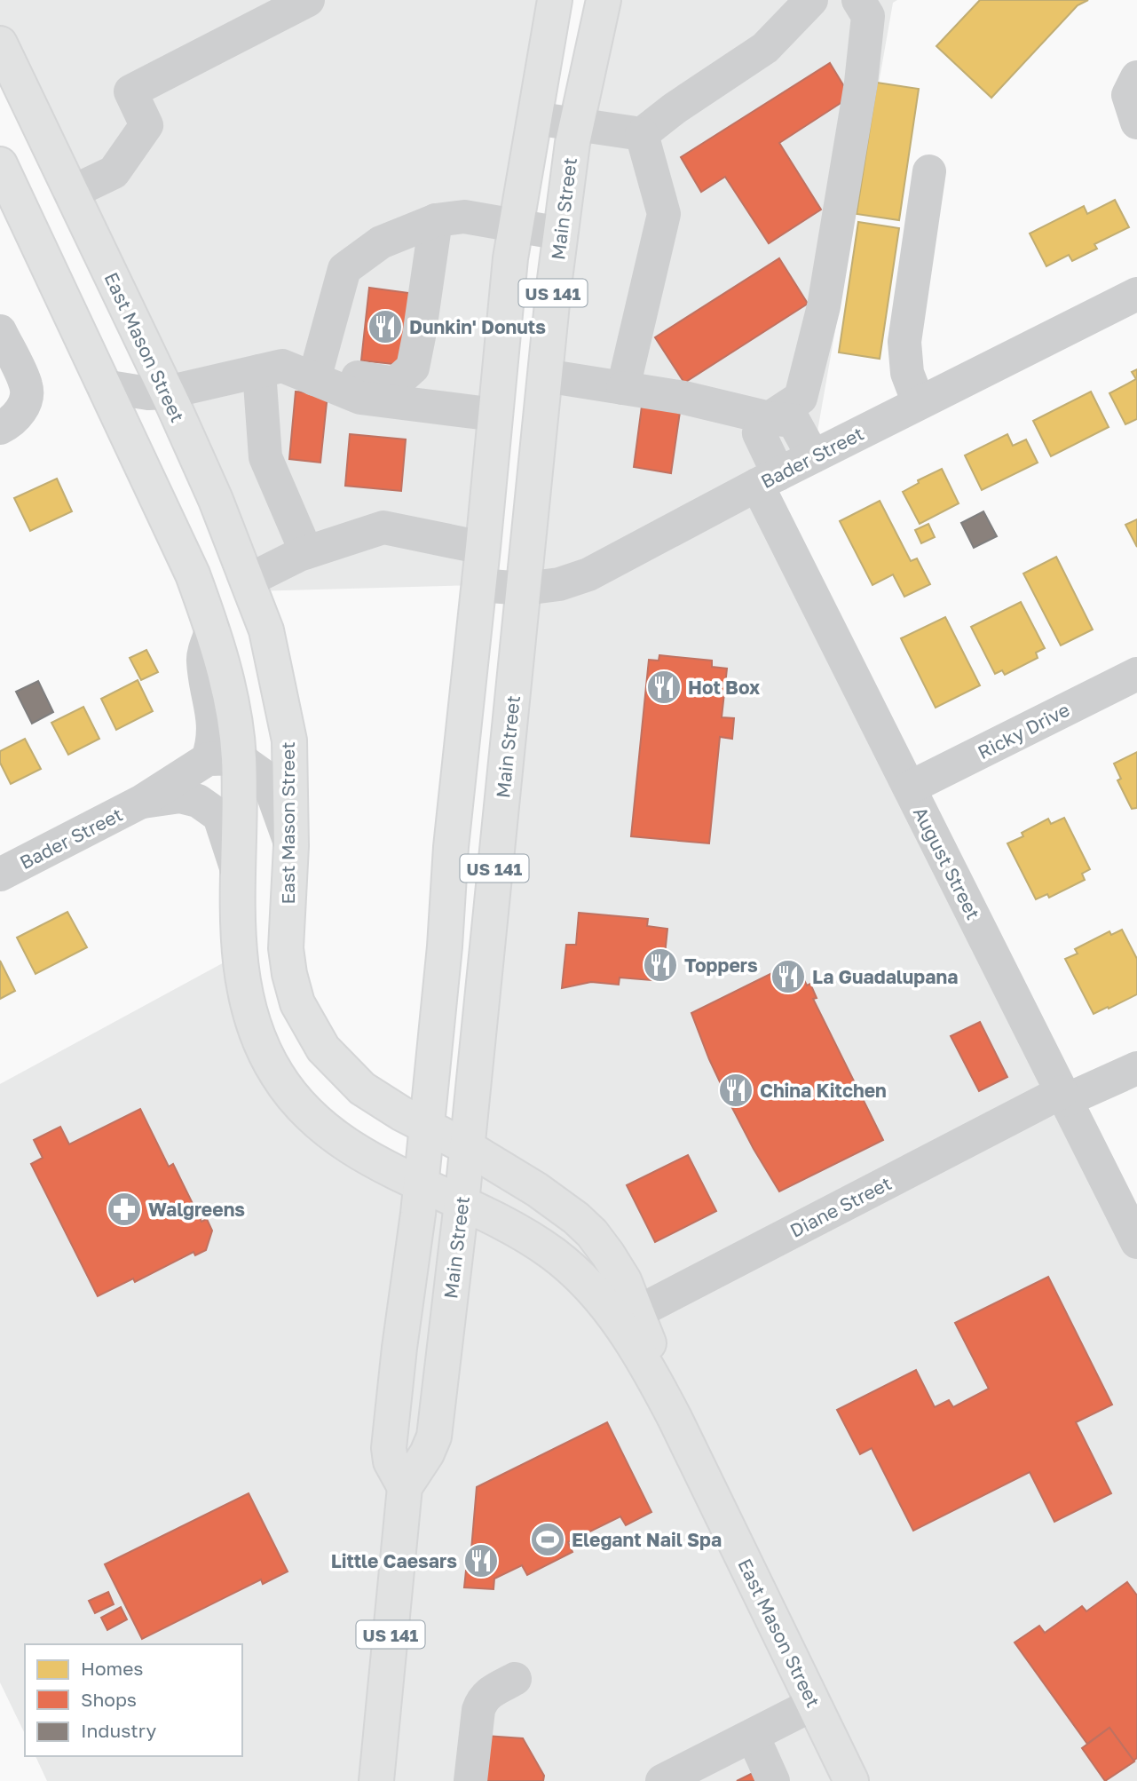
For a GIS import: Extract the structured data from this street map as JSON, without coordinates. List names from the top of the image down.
{
  "streets": {
    "main road": ["Main Street", "US 141", "East Mason Street"],
    "street": [
      "Bader Street",
      "Ricky Drive",
      "August Street",
      "Diane Street"
    ]
  },
  "crossings": [
    ["Main Street", "US 141"],
    ["Main Street", "East Mason Street"],
    ["Main Street", "Bader Street"],
    ["US 141", "East Mason Street"],
    ["US 141", "Bader Street"],
    ["East Mason Street", "Bader Street"],
    ["East Mason Street", "Diane Street"],
    ["Bader Street", "August Street"],
    ["Ricky Drive", "August Street"],
    ["August Street", "Diane Street"]
  ],
  "places": {
    "restaurant": [
      "Dunkin' Donuts",
      "Hot Box",
      "Toppers",
      "La Guadalupana",
      "China Kitchen",
      "Little Caesars"
    ],
    "pharmacy": ["Walgreens"],
    "sports": ["Elegant Nail Spa"]
  },
  "legend": ["Homes", "Shops", "Industry"]
}
